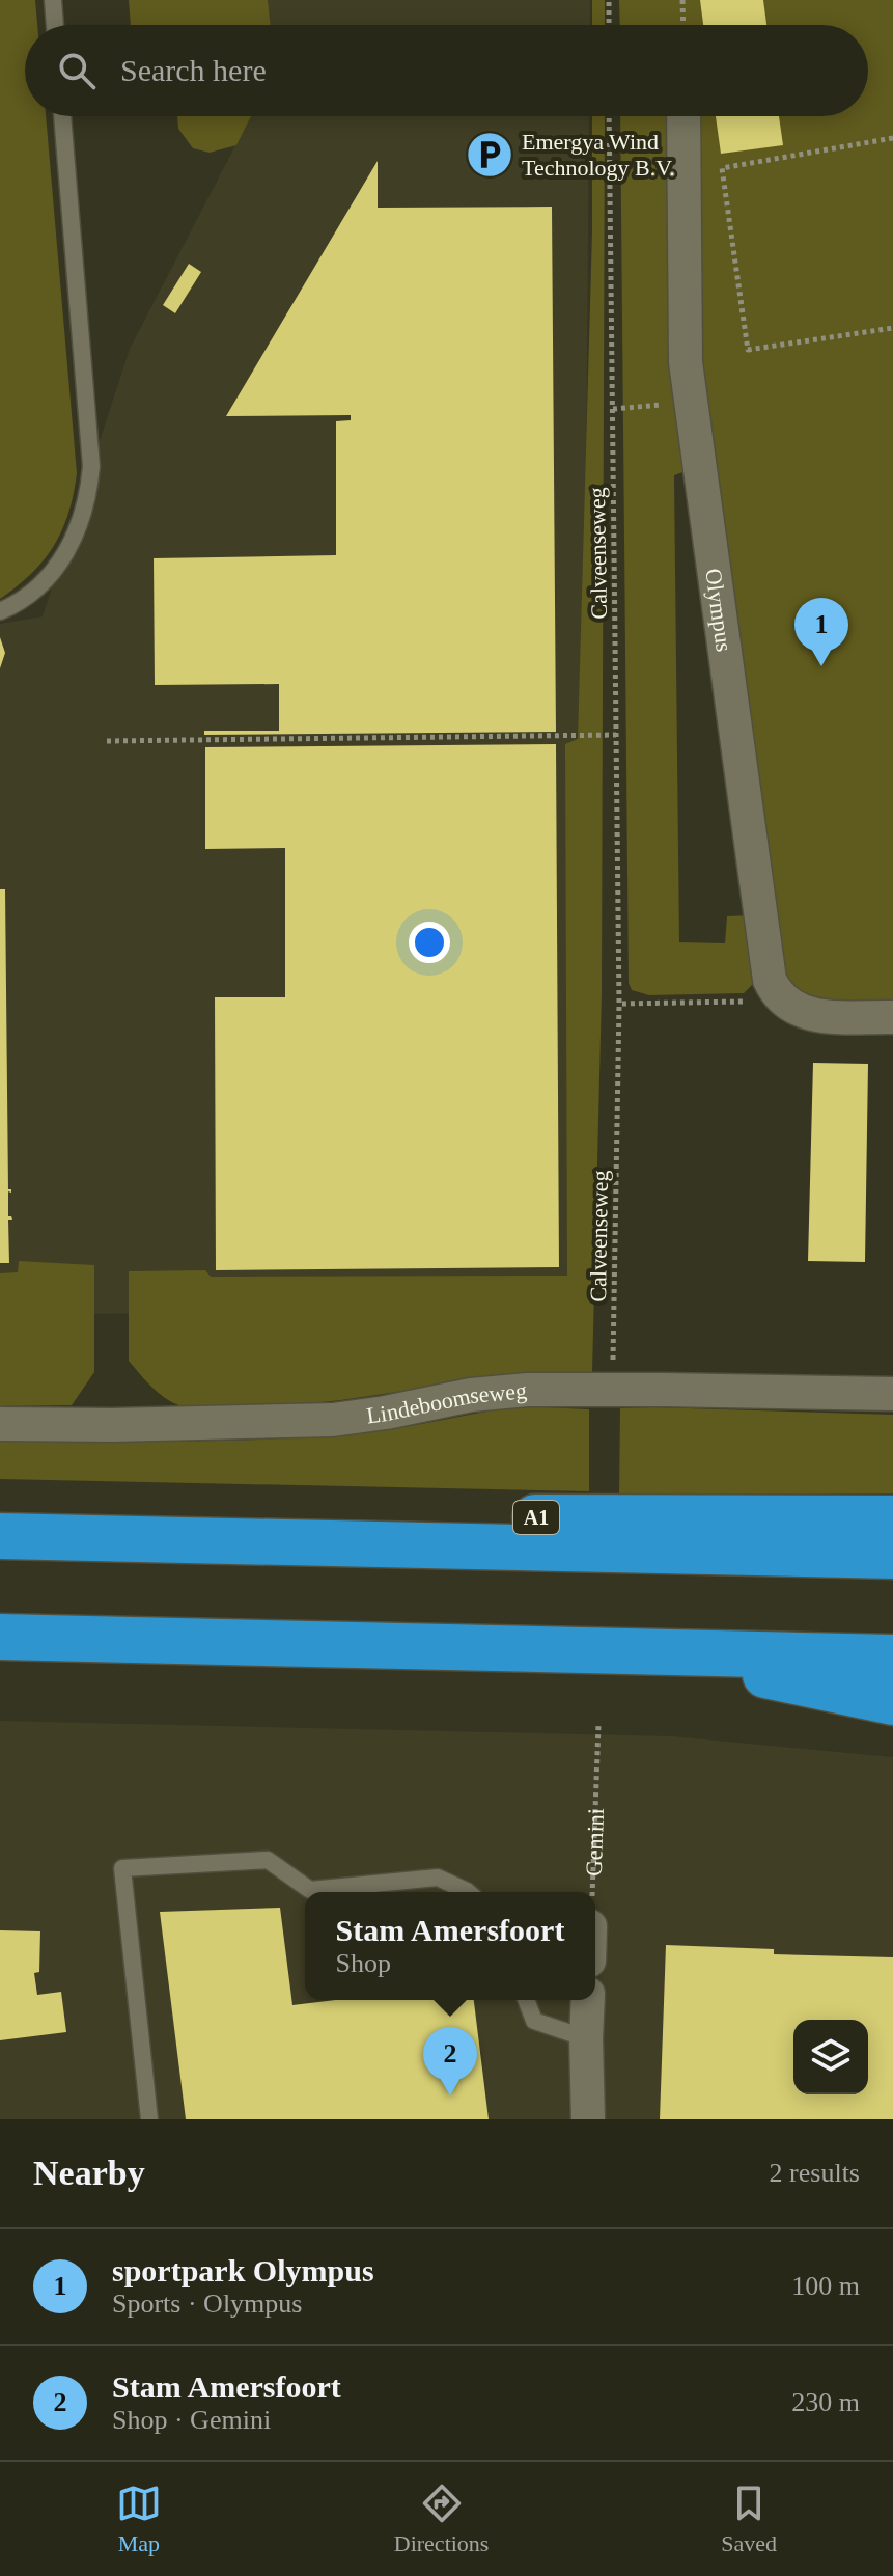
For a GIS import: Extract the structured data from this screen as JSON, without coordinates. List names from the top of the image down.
{
  "streets": {
    "highway": ["A1"],
    "street": ["Olympus", "Lindeboomseweg"],
    "path": ["Calveenseweg", "Gemini"]
  },
  "places": {
    "parking": ["Emergya Wind Technology B.V."]
  },
  "page": {
    "search": "Search here",
    "pins": ["1", "2"],
    "popup": ["Stam Amersfoort", "Shop"],
    "heading": ["Nearby", "2 results"],
    "list": [
      {
        "mark": "1",
        "name": "sportpark Olympus",
        "note": "Sports · Olympus",
        "value": "100 m"
      },
      {
        "mark": "2",
        "name": "Stam Amersfoort",
        "note": "Shop · Gemini",
        "value": "230 m"
      }
    ],
    "nav": ["Map", "Directions", "Saved"]
  }
}
